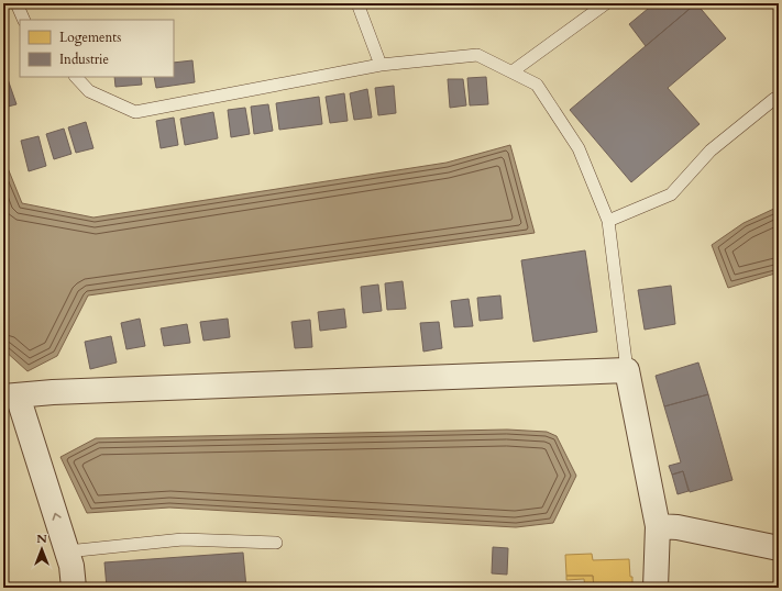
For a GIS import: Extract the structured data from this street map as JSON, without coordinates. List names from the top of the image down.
{
  "legend": ["Logements", "Industrie"],
  "north": "top"
}
